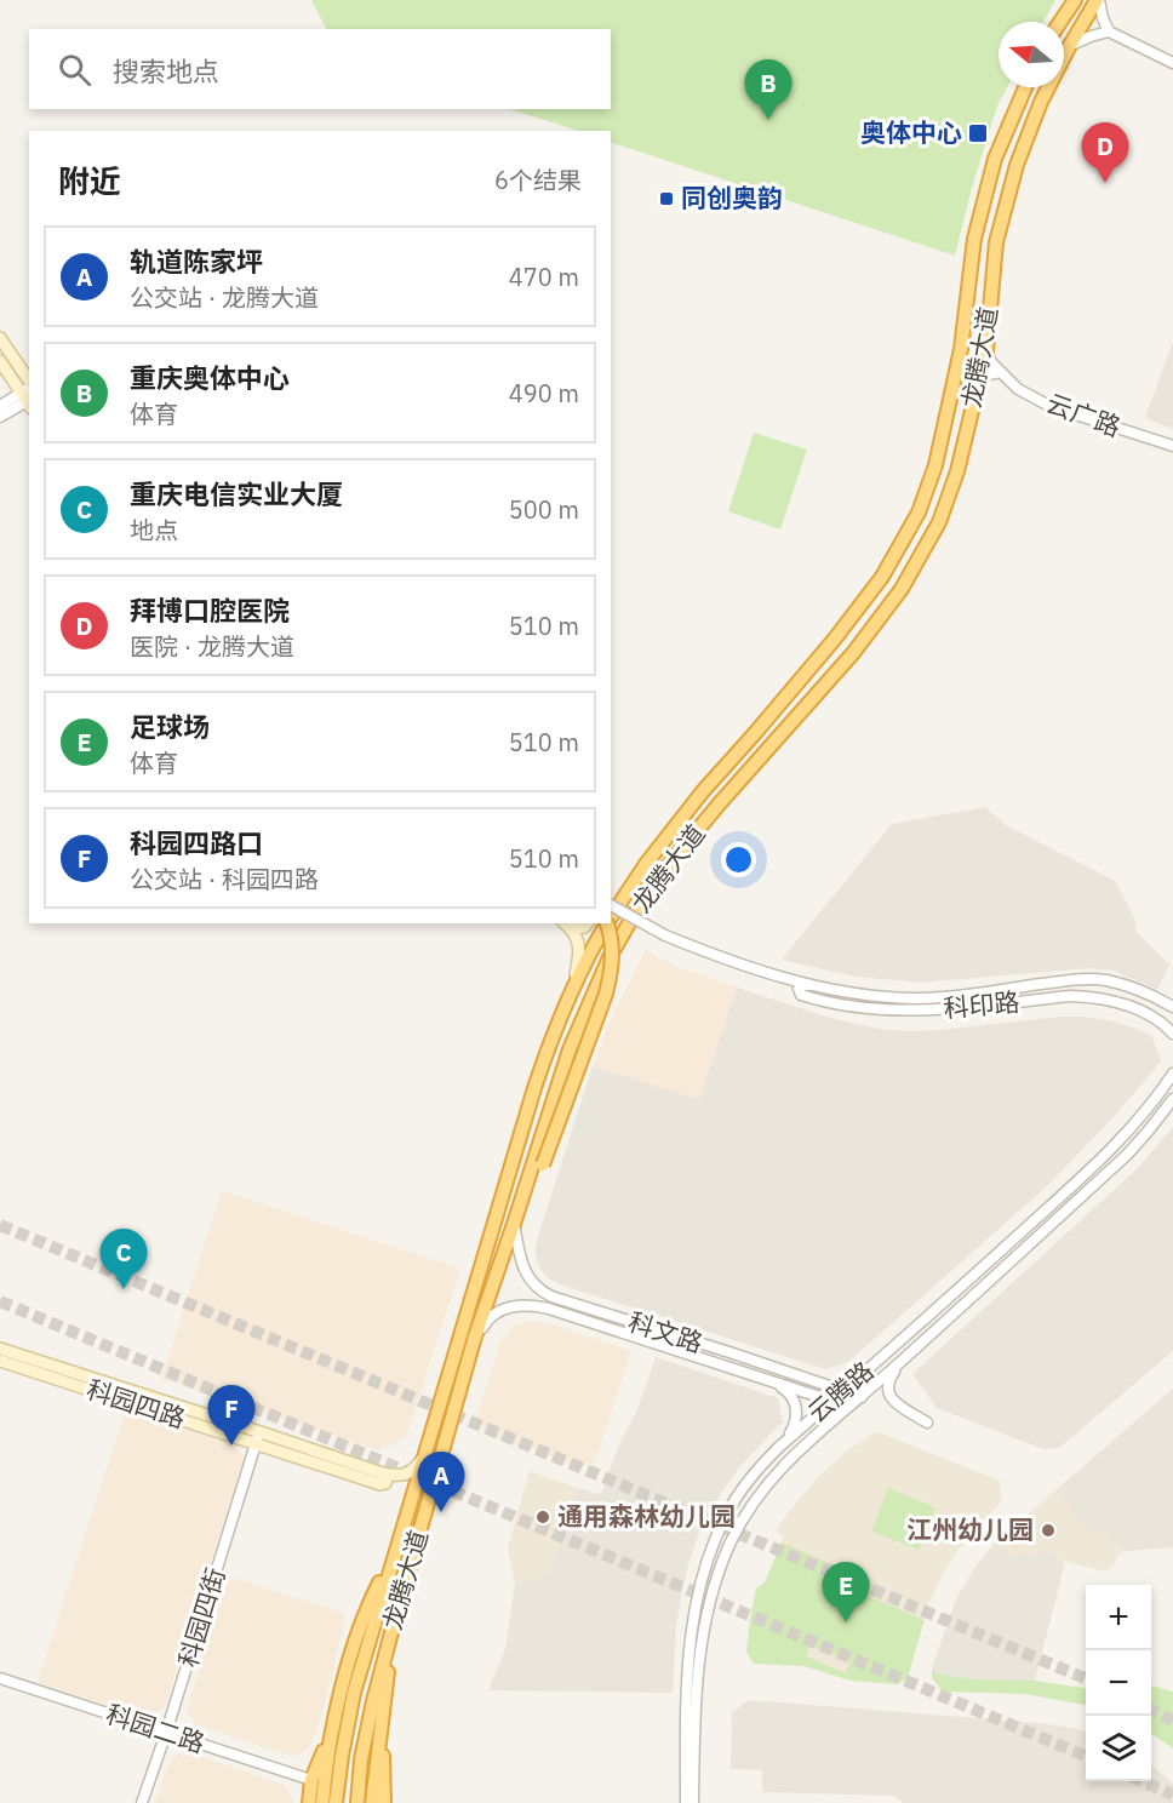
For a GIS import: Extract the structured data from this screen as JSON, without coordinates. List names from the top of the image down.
{
  "streets": {
    "highway": ["龙腾大道"],
    "main road": ["科园四路"],
    "street": [
      "云广路",
      "科印路",
      "科文路",
      "云腾路",
      "科园四街",
      "科园二路"
    ]
  },
  "crossings": [
    ["龙腾大道", "云广路"],
    ["龙腾大道", "科文路"],
    ["龙腾大道", "科园四路"],
    ["科文路", "云腾路"],
    ["科园四路", "科园四街"],
    ["科园四街", "科园二路"]
  ],
  "places": {
    "transit": ["奥体中心", "同创奥韵"],
    "other": ["通用森林幼儿园", "江州幼儿园"]
  },
  "north": "left",
  "page": {
    "search": "搜索地点",
    "pins": [
      "B",
      "D",
      "C",
      "F",
      "A",
      "E"
    ],
    "heading": ["附近", "6个结果"],
    "list": [
      {
        "mark": "A",
        "name": "轨道陈家坪",
        "note": "公交站 · 龙腾大道",
        "value": "470 m"
      },
      {
        "mark": "B",
        "name": "重庆奥体中心",
        "note": "体育",
        "value": "490 m"
      },
      {
        "mark": "C",
        "name": "重庆电信实业大厦",
        "note": "地点",
        "value": "500 m"
      },
      {
        "mark": "D",
        "name": "拜博口腔医院",
        "note": "医院 · 龙腾大道",
        "value": "510 m"
      },
      {
        "mark": "E",
        "name": "足球场",
        "note": "体育",
        "value": "510 m"
      },
      {
        "mark": "F",
        "name": "科园四路口",
        "note": "公交站 · 科园四路",
        "value": "510 m"
      }
    ],
    "map_buttons": ["+", "−"]
  }
}
